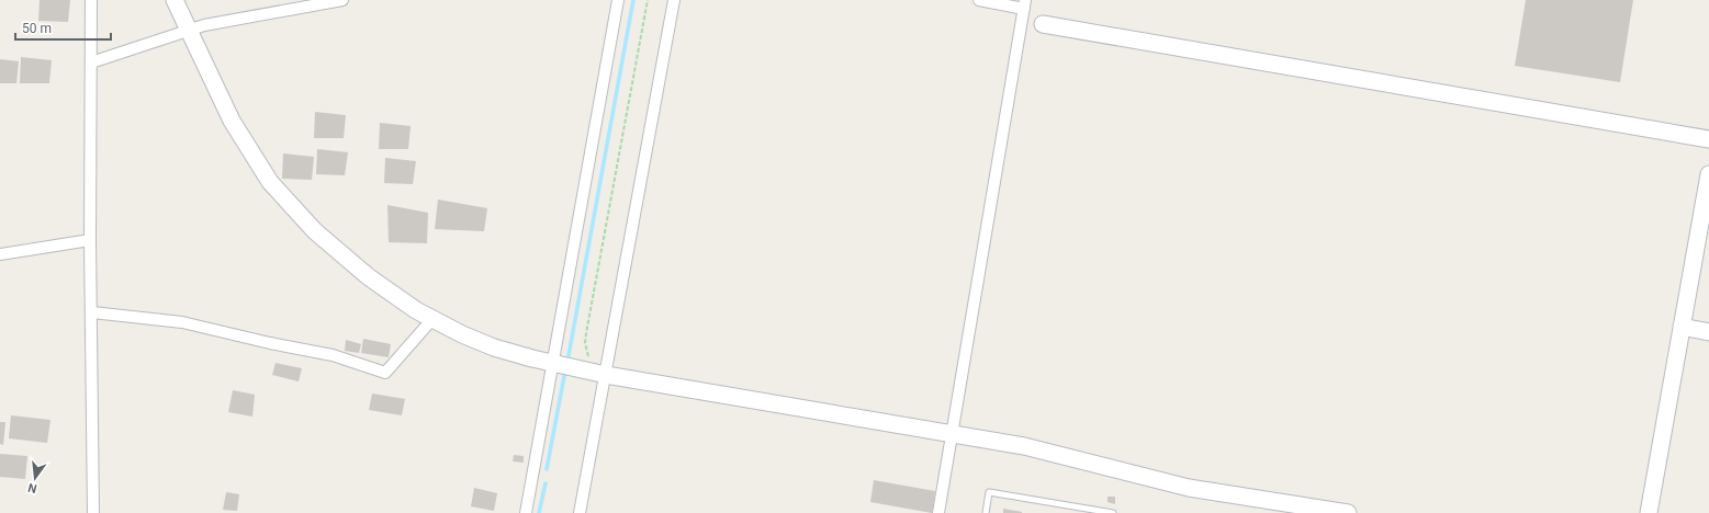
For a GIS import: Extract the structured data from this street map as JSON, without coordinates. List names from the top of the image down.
{
  "scale_bar": "50 m",
  "north": "bottom"
}
